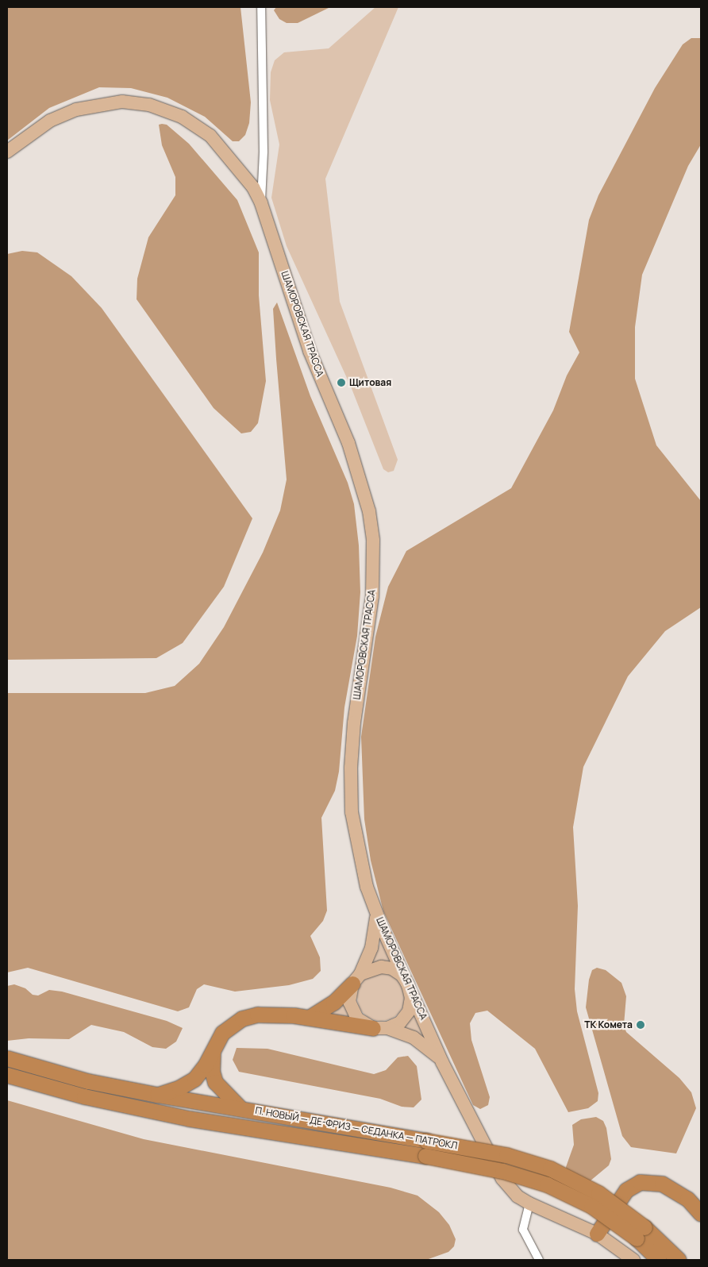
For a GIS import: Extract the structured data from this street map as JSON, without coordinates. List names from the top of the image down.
{
  "streets": {
    "highway": ["П. НОВЫЙ — ДЕ-ФРИЗ — СЕДАНКА — ПАТРОКЛ"],
    "main road": ["ШАМОРОВСКАЯ ТРАССА"]
  },
  "places": ["Щитовая", "ТК Комета"]
}
